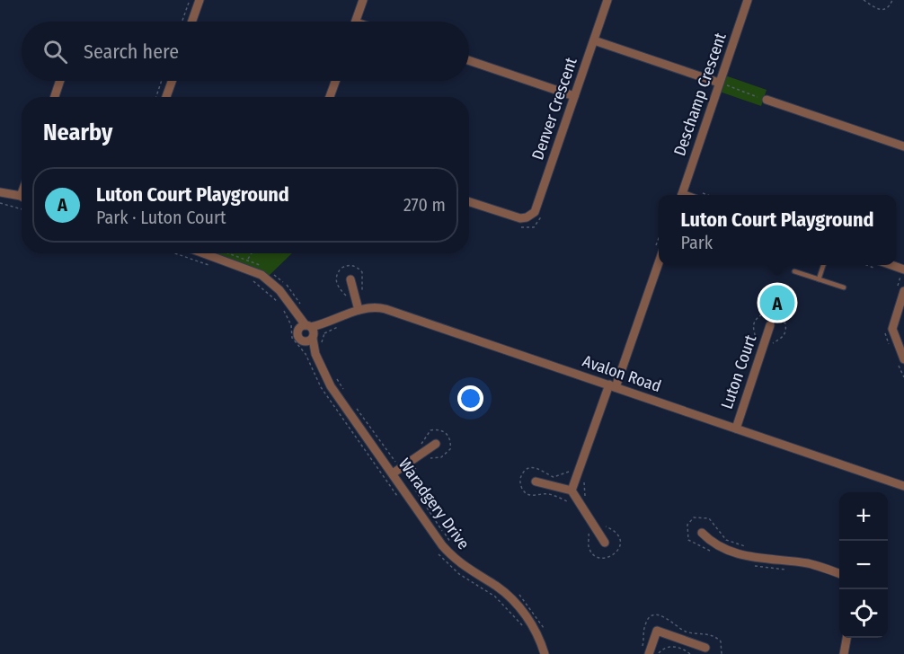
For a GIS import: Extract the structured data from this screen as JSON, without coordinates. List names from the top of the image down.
{
  "streets": {
    "street": [
      "Deschamp Crescent",
      "Denver Crescent",
      "Luton Court",
      "Avalon Road",
      "Waradgery Drive"
    ]
  },
  "crossings": [
    ["Luton Court", "Avalon Road"],
    ["Avalon Road", "Waradgery Drive"]
  ],
  "page": {
    "search": "Search here",
    "heading": "Nearby",
    "list": [
      {
        "mark": "A",
        "name": "Luton Court Playground",
        "note": "Park · Luton Court",
        "value": "270 m"
      }
    ],
    "popup": ["Luton Court Playground", "Park"],
    "pins": "A",
    "map_buttons": ["+", "−"]
  }
}
